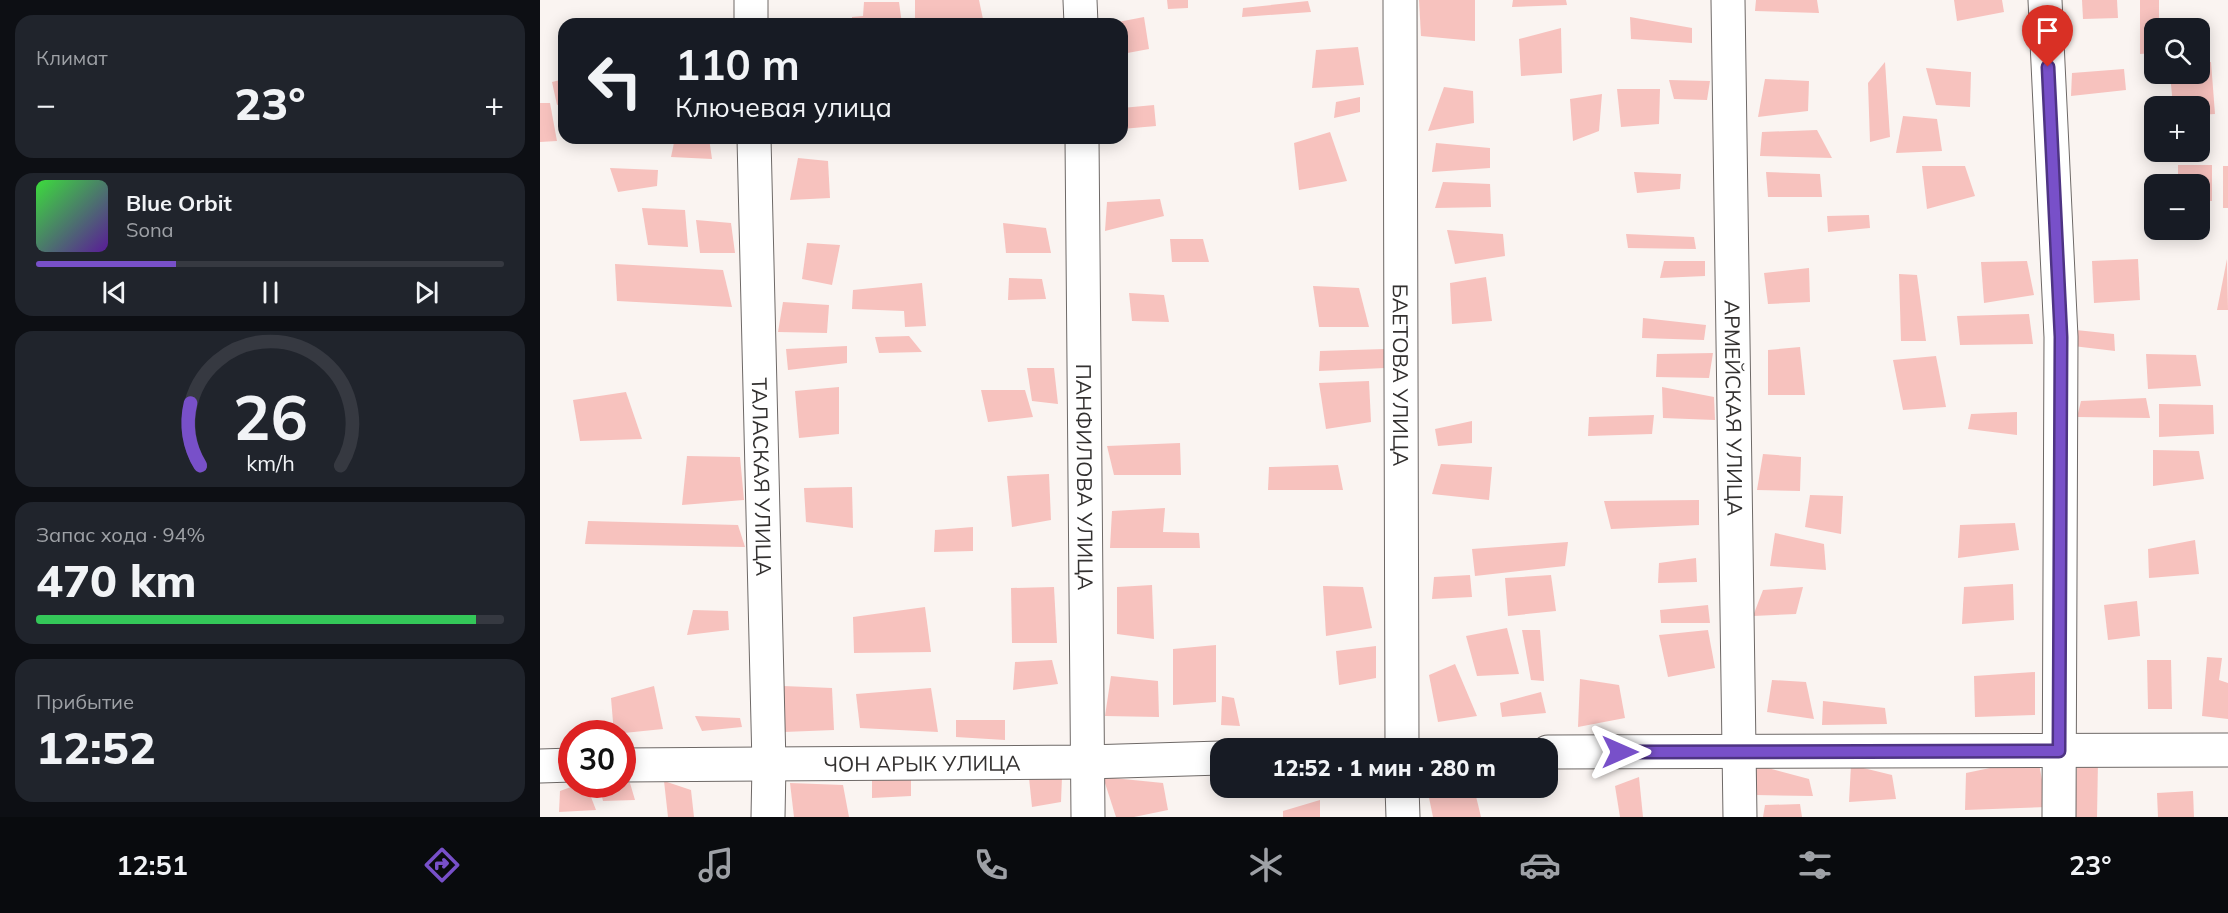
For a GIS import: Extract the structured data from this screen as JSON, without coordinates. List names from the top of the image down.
{
  "streets": {
    "street": [
      "БАЕТОВА УЛИЦА",
      "АРМЕЙСКАЯ УЛИЦА",
      "ТАЛАСКАЯ УЛИЦА",
      "ПАНФИЛОВА УЛИЦА",
      "ЧОН АРЫК УЛИЦА"
    ]
  },
  "crossings": [
    ["ТАЛАСКАЯ УЛИЦА", "ЧОН АРЫК УЛИЦА"],
    ["ПАНФИЛОВА УЛИЦА", "ЧОН АРЫК УЛИЦА"]
  ],
  "page": {
    "tile": [
      "Климат",
      ["Запас хода · 94%", "470 km"],
      ["Прибытие", "12:52"]
    ],
    "map_buttons": ["+", "−"],
    "turn": ["110 m", "Ключевая улица"],
    "heat": ["−", "23°", "+"],
    "song": ["Blue Orbit", "Sona"],
    "limit": "30",
    "trip": "12:52 · 1 мин · 280 m",
    "tabs": ["12:51", "23°"],
    "gauge": ["26", "km/h"]
  }
}
